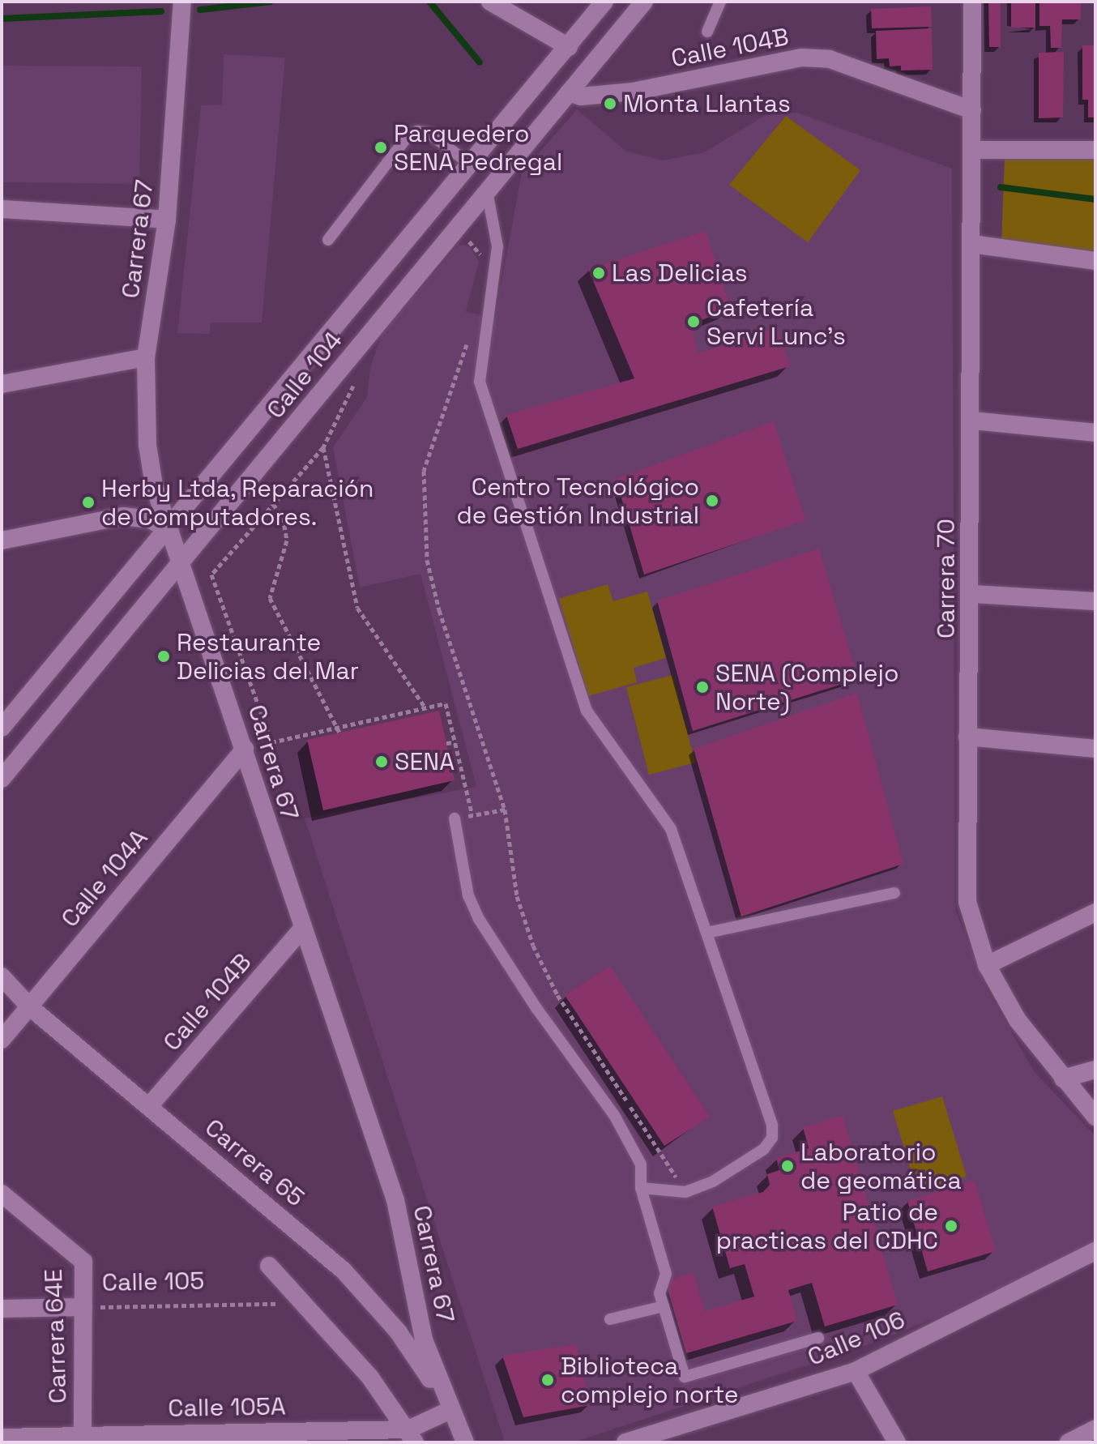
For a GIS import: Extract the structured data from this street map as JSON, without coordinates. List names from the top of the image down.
{
  "streets": {
    "street": [
      "Calle 104B",
      "Carrera 67",
      "Calle 104",
      "Carrera 70",
      "Calle 104A",
      "Carrera 65",
      "Calle 105",
      "Carrera 64E",
      "Calle 106",
      "Calle 105A"
    ]
  },
  "crossings": [
    ["Calle 104B", "Carrera 67"],
    ["Calle 104B", "Calle 104"],
    ["Calle 104B", "Carrera 70"],
    ["Calle 104B", "Carrera 65"],
    ["Carrera 67", "Calle 104"],
    ["Carrera 67", "Calle 104A"],
    ["Carrera 67", "Carrera 65"],
    ["Carrera 67", "Calle 105A"],
    ["Calle 104A", "Carrera 65"],
    ["Carrera 65", "Calle 105A"],
    ["Calle 105", "Carrera 64E"],
    ["Carrera 64E", "Calle 105A"]
  ],
  "places": [
    "Monta Llantas",
    "Parquedero SENA Pedregal",
    "Las Delicias",
    "Cafetería Servi Lunc's",
    "Centro Tecnológico de Gestión Industrial",
    "Herby Ltda, Reparación de Computadores.",
    "Restaurante Delicias del Mar",
    "SENA (Complejo Norte)",
    "SENA",
    "Laboratorio de geomática",
    "Patio de practicas del CDHC",
    "Biblioteca complejo norte"
  ]
}
